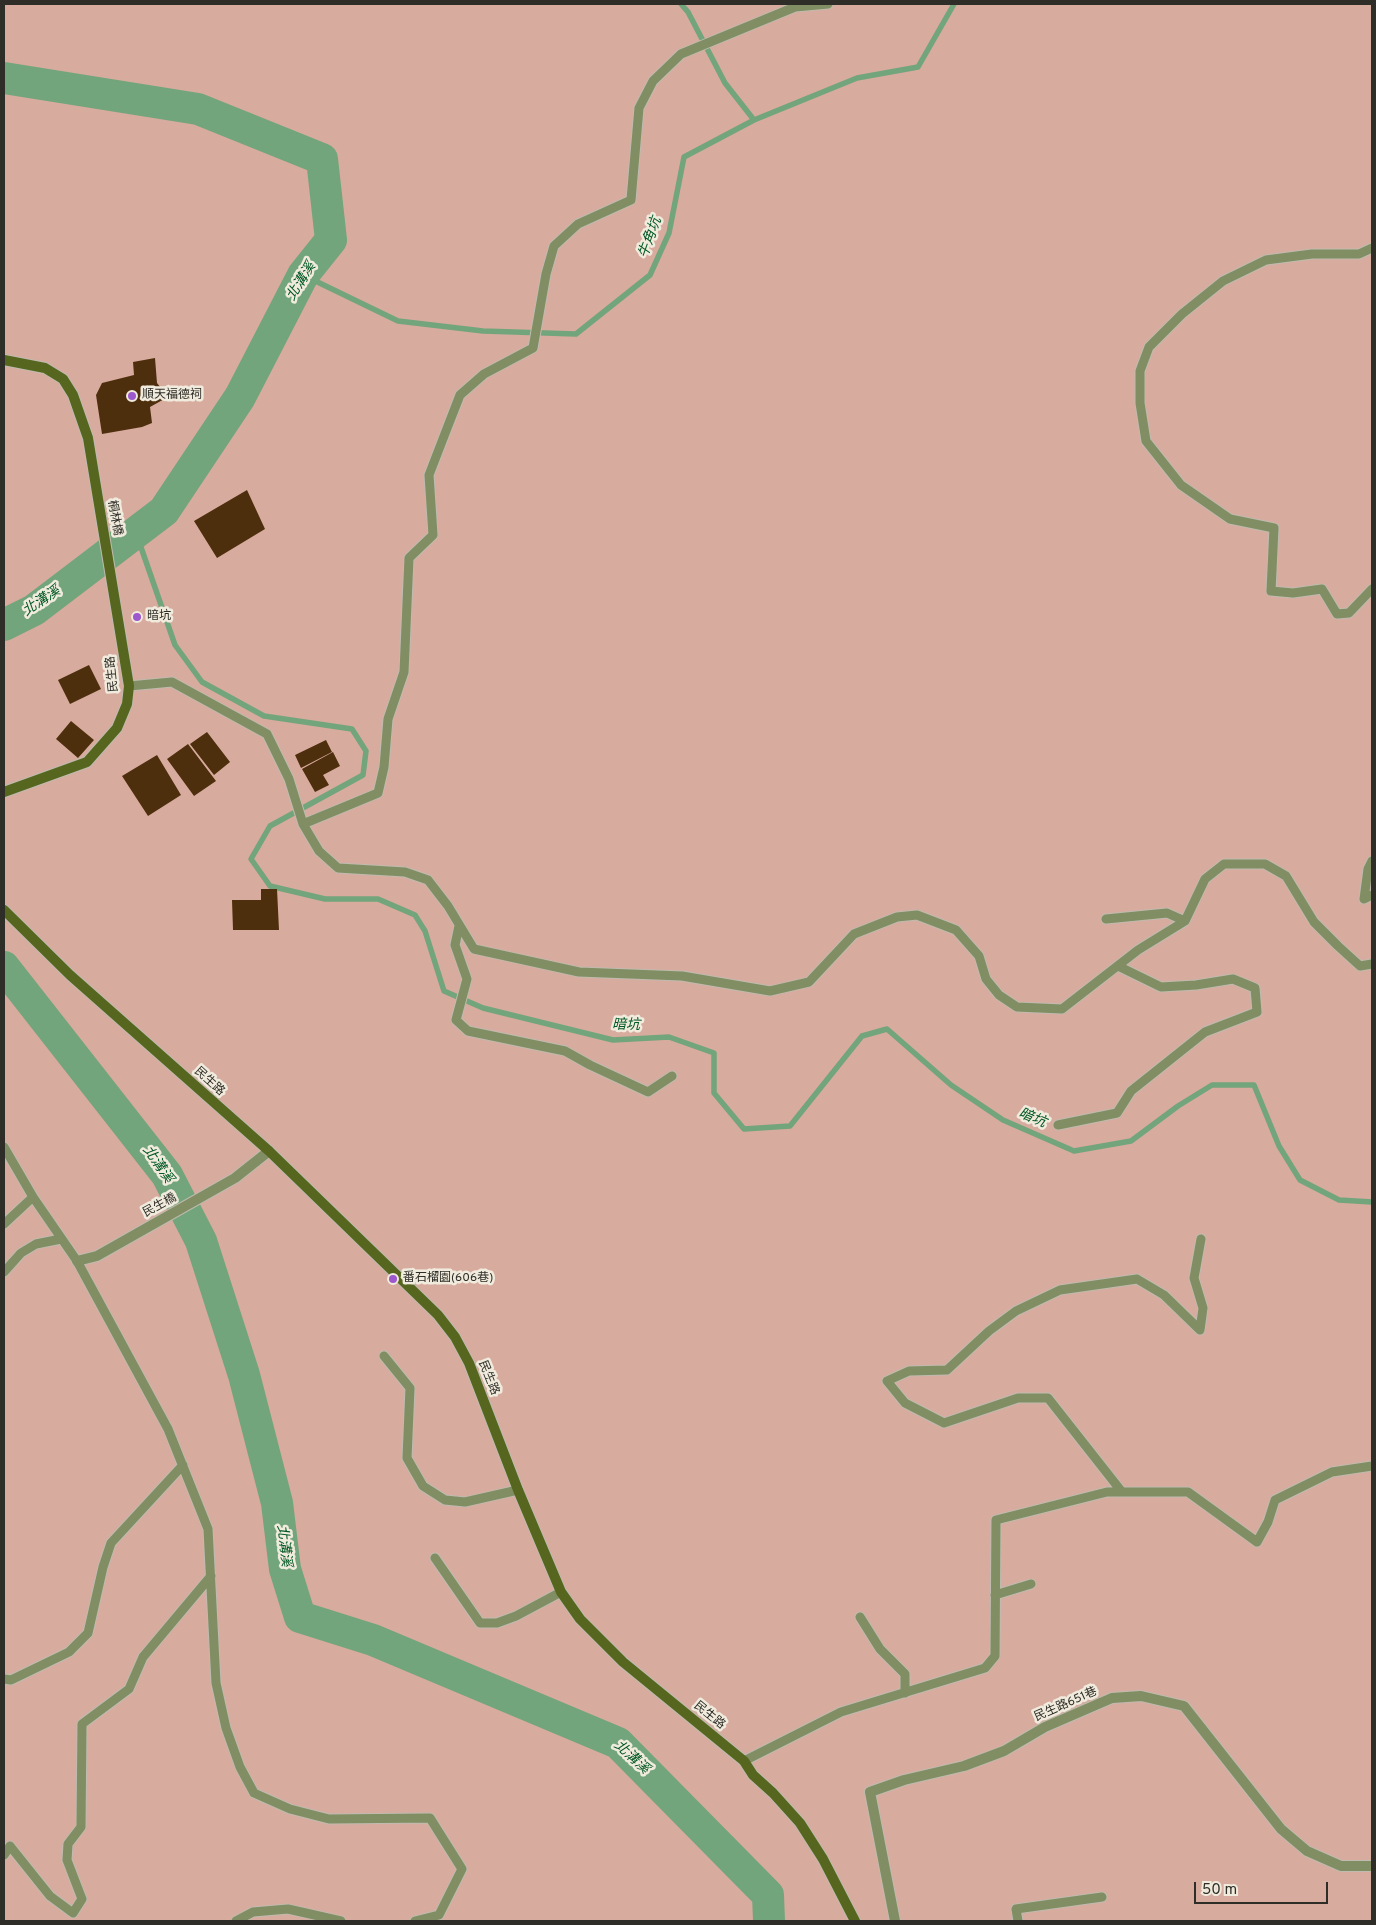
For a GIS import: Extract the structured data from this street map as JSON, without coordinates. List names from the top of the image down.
{
  "streets": {
    "street": [
      "桐林橋",
      "民生路",
      "民生橋",
      "民生路651巷"
    ]
  },
  "crossings": [
    ["桐林橋", "民生路"],
    ["民生路", "民生橋"]
  ],
  "water": ["牛角坑", "北溝溪", "暗坑"],
  "places": ["順天福德祠", "暗坑", "番石榴園(606巷)"],
  "scale_bar": "50 m"
}
